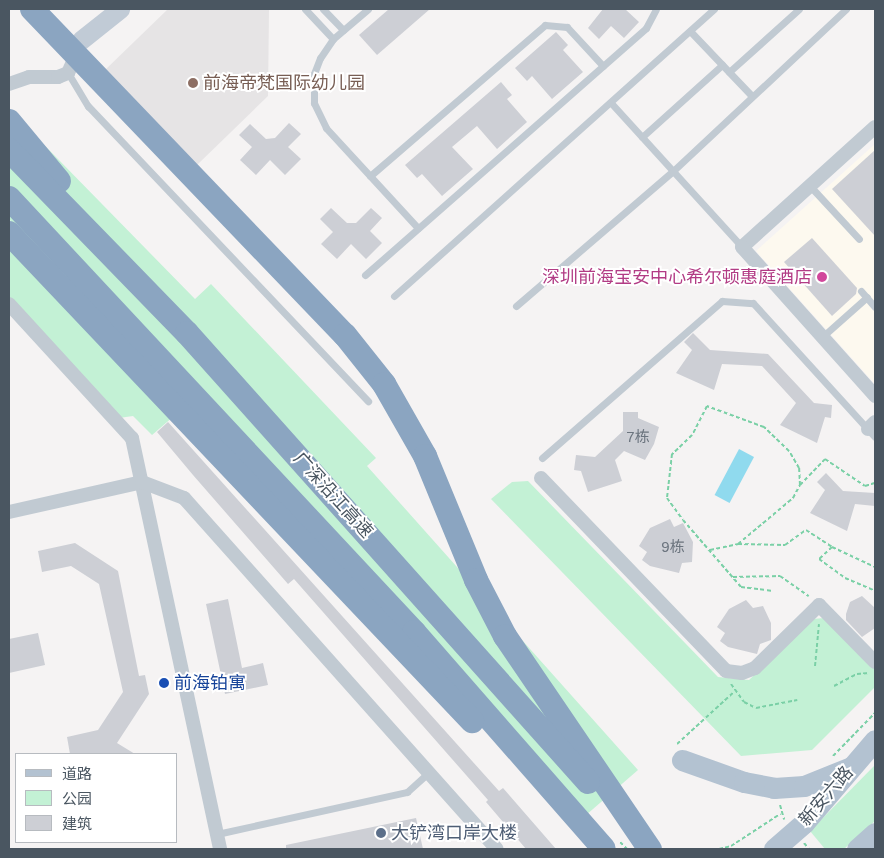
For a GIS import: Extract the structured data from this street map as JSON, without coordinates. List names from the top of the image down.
{
  "streets": {
    "highway": ["广深沿江高速"],
    "main road": ["新安六路"]
  },
  "places": [
    "前海帝梵国际幼儿园",
    "深圳前海宝安中心希尔顿惠庭酒店",
    "前海铂寓",
    "大铲湾口岸大楼"
  ],
  "house_numbers": ["7栋", "9栋"],
  "legend": ["道路", "公园", "建筑"]
}
